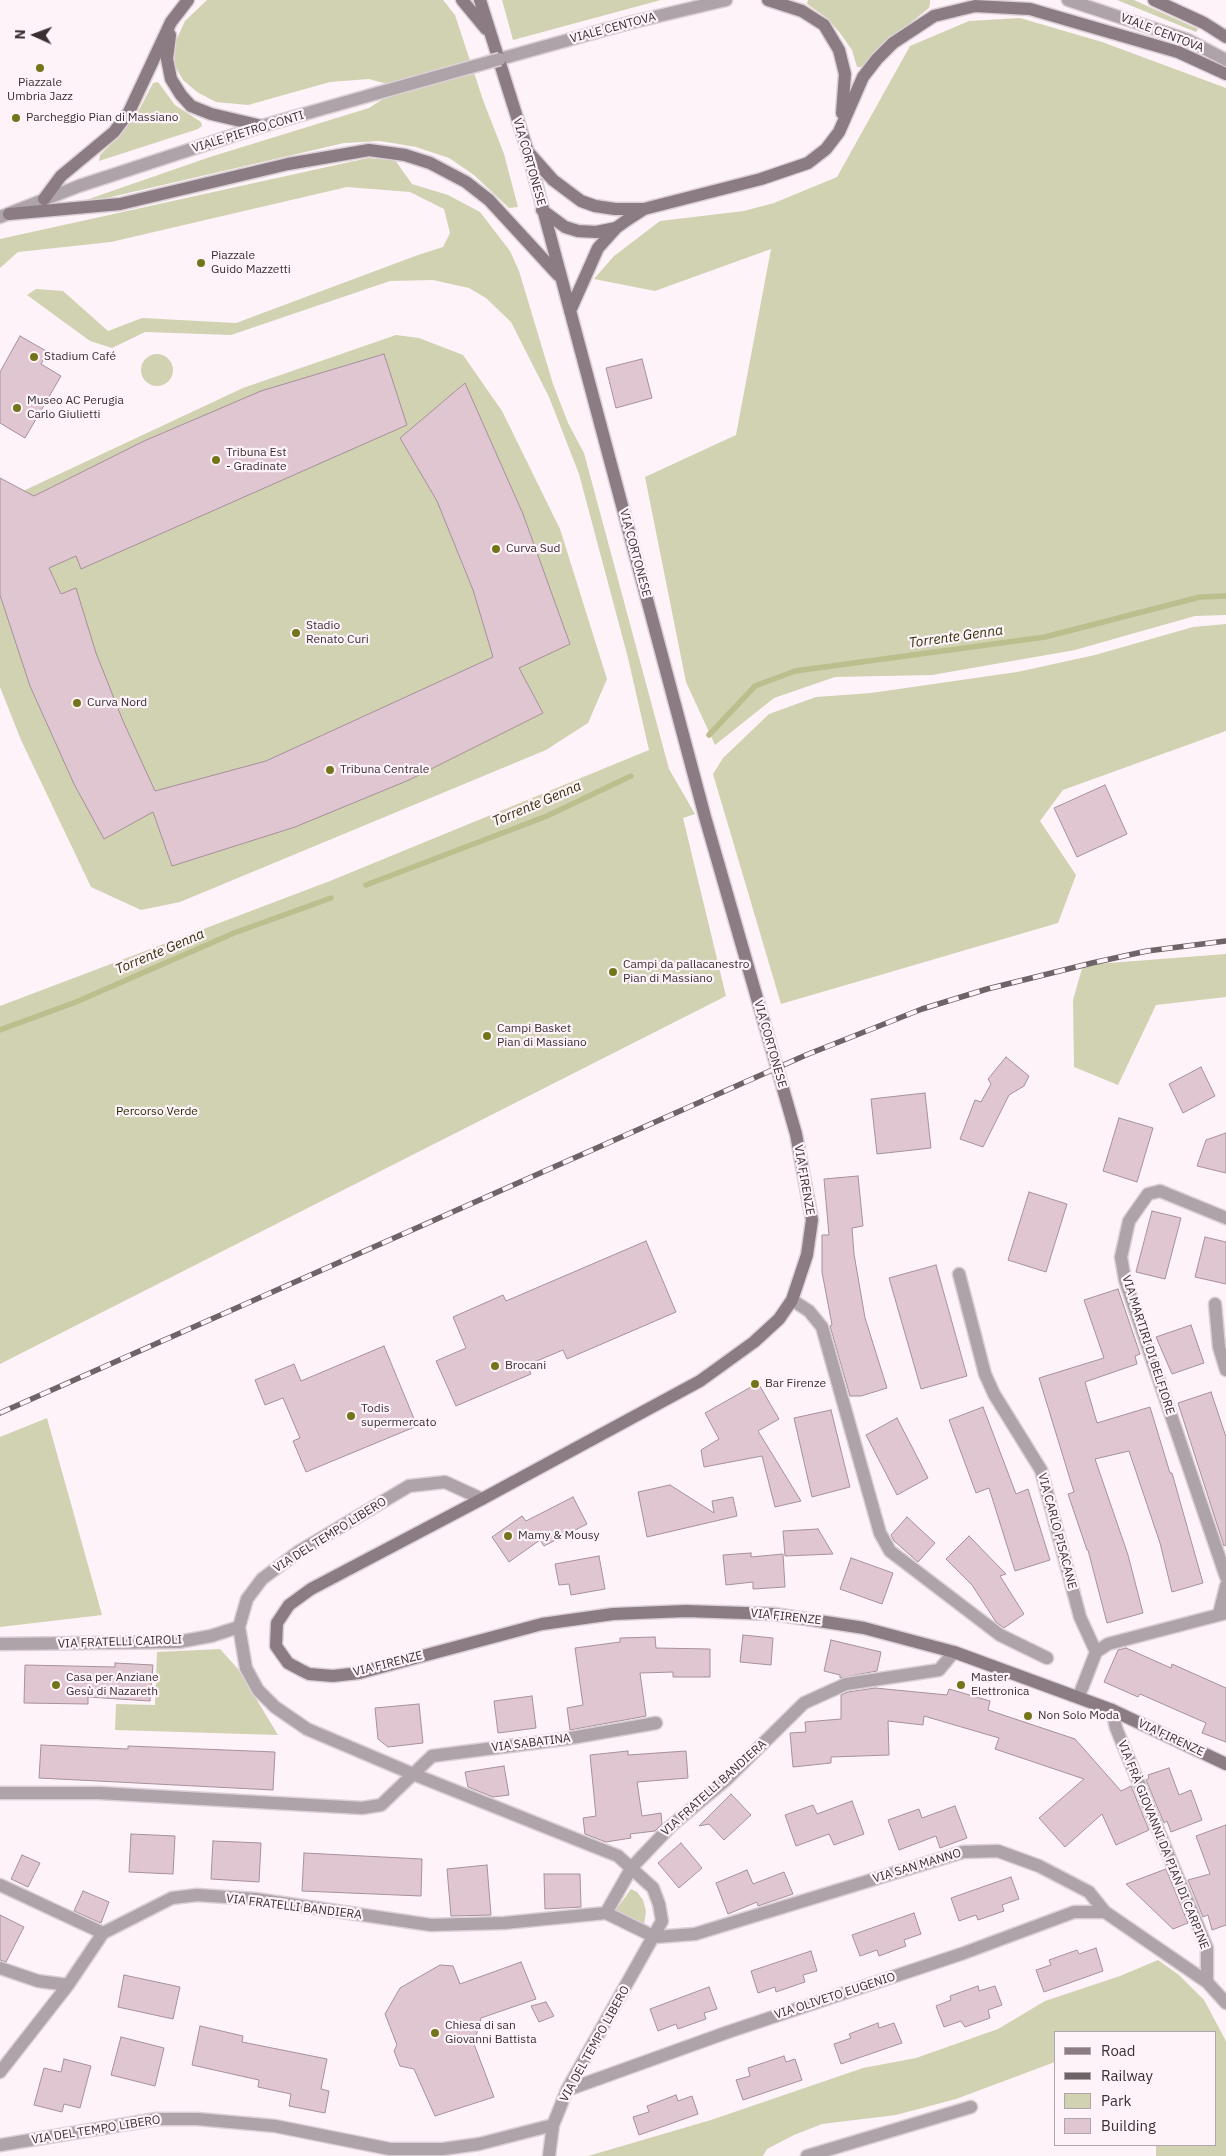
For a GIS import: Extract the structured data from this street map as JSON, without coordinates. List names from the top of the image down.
{
  "streets": {
    "main road": ["VIA CORTONESE", "VIA FIRENZE"],
    "street": [
      "VIALE CENTOVA",
      "VIALE PIETRO CONTI",
      "VIA MARTIRI DI BELFIORE",
      "VIA CARLO PISACANE",
      "VIA DEL TEMPO LIBERO",
      "VIA FRATELLI CAIROLI",
      "VIA SABATINA",
      "VIA FRATELLI BANDIERA",
      "VIA FRÀ GIOVANNI DA PIAN DI CARPINE",
      "VIA SAN MANNO",
      "VIA OLIVETO EUGENIO"
    ]
  },
  "crossings": [
    ["VIALE CENTOVA", "VIALE PIETRO CONTI"],
    ["VIA CORTONESE", "VIA FIRENZE"],
    ["VIA FIRENZE", "VIA DEL TEMPO LIBERO"],
    ["VIA FIRENZE", "VIA FRATELLI BANDIERA"],
    ["VIA FIRENZE", "VIA FRÀ GIOVANNI DA PIAN DI CARPINE"],
    ["VIA DEL TEMPO LIBERO", "VIA FRATELLI CAIROLI"],
    ["VIA DEL TEMPO LIBERO", "VIA SABATINA"],
    ["VIA DEL TEMPO LIBERO", "VIA FRATELLI BANDIERA"],
    ["VIA DEL TEMPO LIBERO", "VIA SAN MANNO"],
    ["VIA DEL TEMPO LIBERO", "VIA OLIVETO EUGENIO"],
    ["VIA FRÀ GIOVANNI DA PIAN DI CARPINE", "VIA SAN MANNO"],
    ["VIA SAN MANNO", "VIA OLIVETO EUGENIO"]
  ],
  "water": ["Torrente Genna"],
  "parks": ["Percorso Verde"],
  "places": [
    "Piazzale Umbria Jazz",
    "Parcheggio Pian di Massiano",
    "Piazzale Guido Mazzetti",
    "Stadium Café",
    "Museo AC Perugia Carlo Giulietti",
    "Tribuna Est - Gradinate",
    "Curva Sud",
    "Stadio Renato Curi",
    "Curva Nord",
    "Tribuna Centrale",
    "Campi da pallacanestro Pian di Massiano",
    "Campi Basket Pian di Massiano",
    "Brocani",
    "Bar Firenze",
    "Todis supermercato",
    "Mamy & Mousy",
    "Casa per Anziane Gesù di Nazareth",
    "Master Elettronica",
    "Non Solo Moda",
    "Chiesa di san Giovanni Battista"
  ],
  "legend": [
    "Road",
    "Railway",
    "Park",
    "Building"
  ],
  "north": "left"
}
